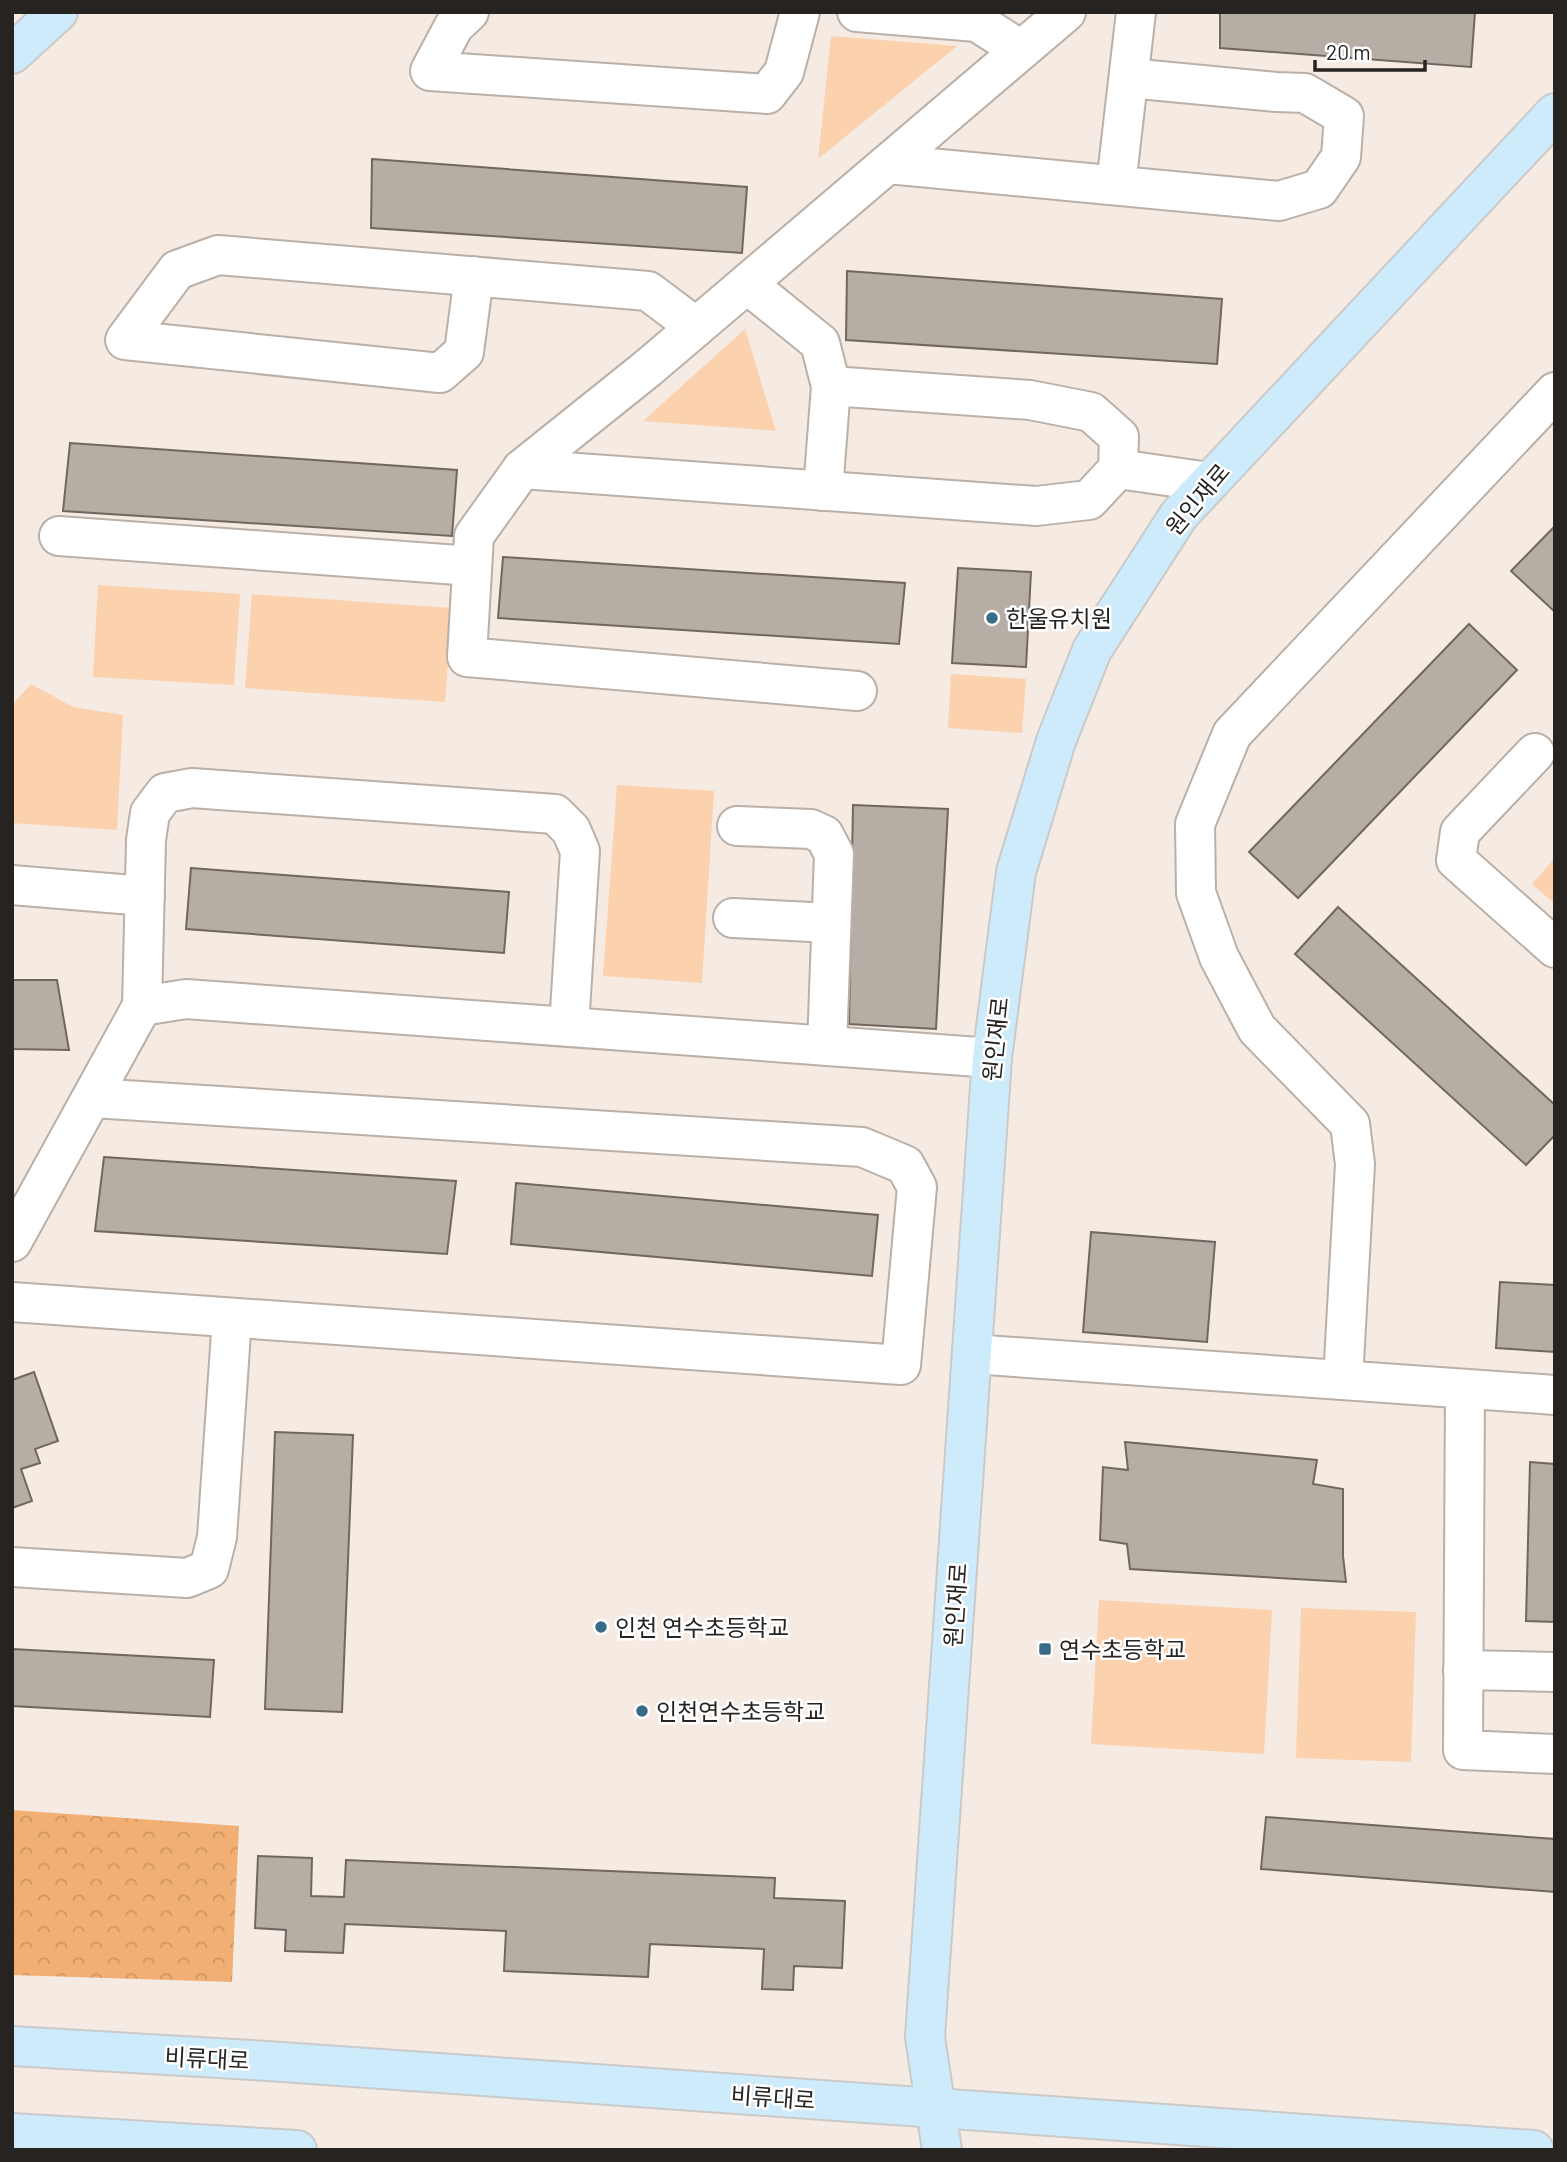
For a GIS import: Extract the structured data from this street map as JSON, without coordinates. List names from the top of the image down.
{
  "streets": {
    "main road": ["원인재로", "비류대로"]
  },
  "crossings": [
    ["원인재로", "비류대로"]
  ],
  "places": {
    "other": ["한울유치원", "인천 연수초등학교", "인천연수초등학교"],
    "transit": ["연수초등학교"]
  },
  "scale_bar": "20 m"
}
